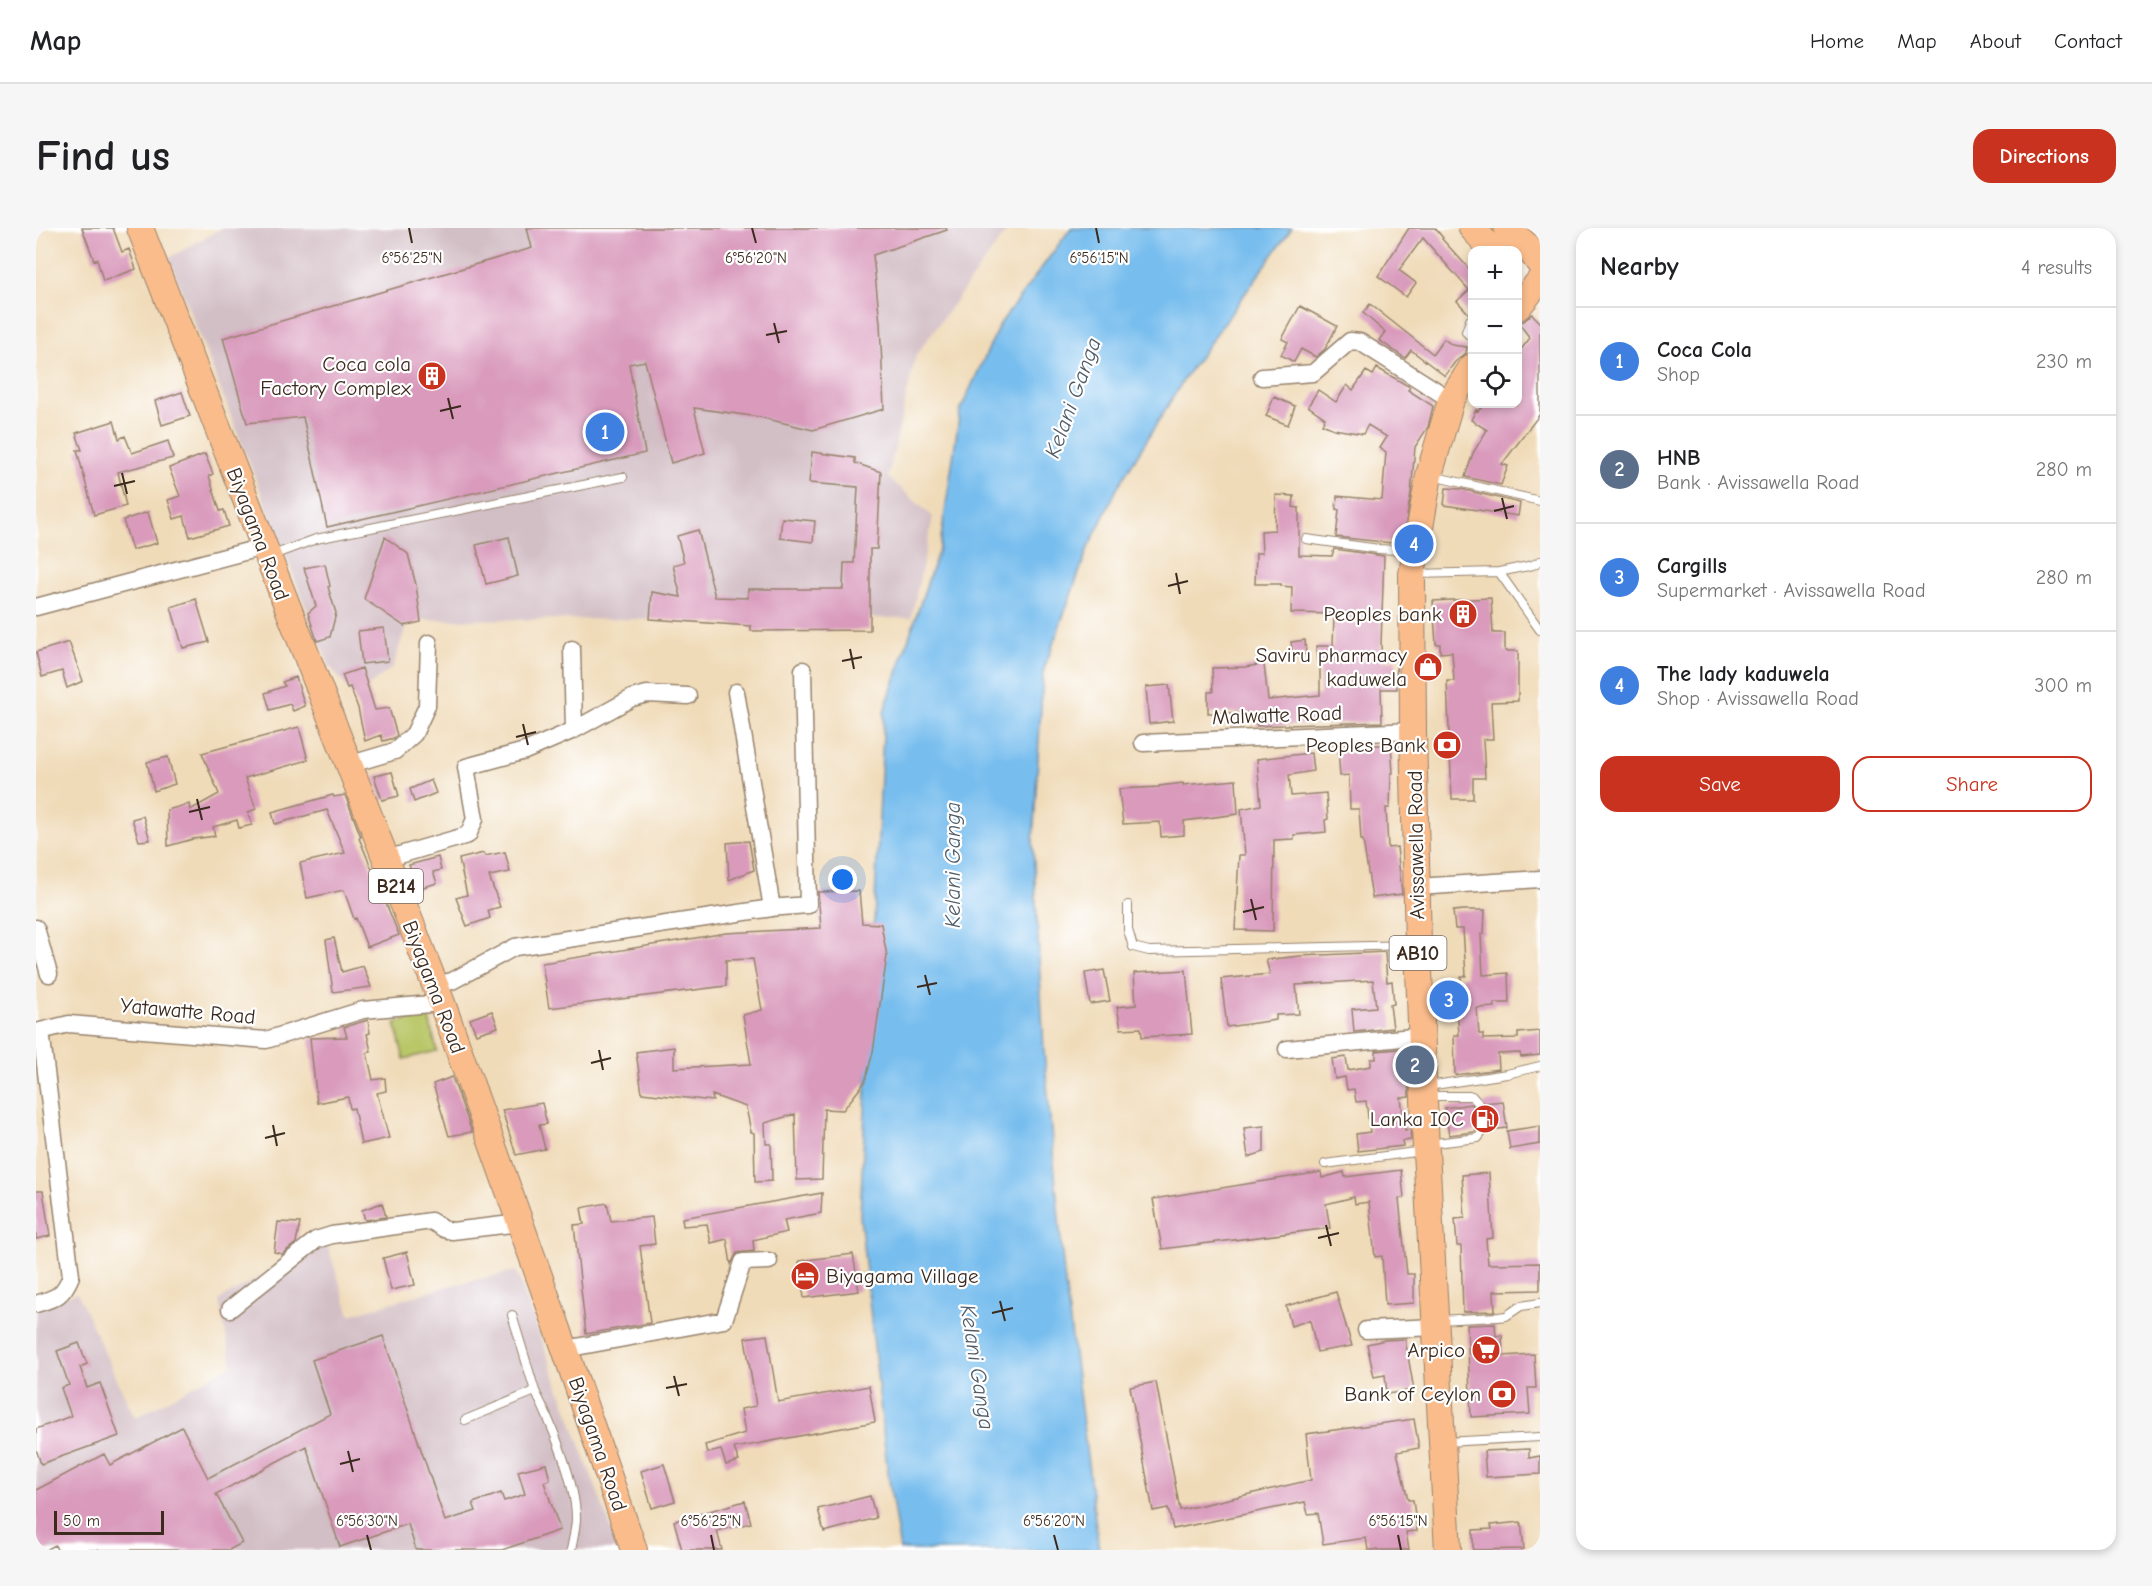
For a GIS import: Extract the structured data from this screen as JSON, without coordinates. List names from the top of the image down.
{
  "streets": {
    "main road": [
      "Biyagama Road",
      "Avissawella Road",
      "B214",
      "AB10"
    ],
    "street": ["Malwatte Road", "Yatawatte Road"]
  },
  "crossings": [
    ["Biyagama Road", "Yatawatte Road"],
    ["Malwatte Road", "Avissawella Road"]
  ],
  "water": ["Kelani Ganga"],
  "places": {
    "building": ["Coca cola Factory Complex", "Peoples bank"],
    "shop": ["Saviru pharmacy kaduwela"],
    "bank": ["Peoples Bank", "Bank of Ceylon"],
    "fuel station": ["Lanka IOC"],
    "hotel": ["Biyagama Village"],
    "supermarket": ["Arpico"]
  },
  "scale_bar": "50 m",
  "page": {
    "header": "Map",
    "nav": [
      "Home",
      "Map",
      "About",
      "Contact"
    ],
    "buttons": [
      "Directions",
      ["Save", "Share"]
    ],
    "title": "Find us",
    "heading": ["Nearby", "4 results"],
    "map_buttons": ["+", "−"],
    "list": [
      {
        "mark": "1",
        "name": "Coca Cola",
        "note": "Shop",
        "value": "230 m"
      },
      {
        "mark": "2",
        "name": "HNB",
        "note": "Bank · Avissawella Road",
        "value": "280 m"
      },
      {
        "mark": "3",
        "name": "Cargills",
        "note": "Supermarket · Avissawella Road",
        "value": "280 m"
      },
      {
        "mark": "4",
        "name": "The lady kaduwela",
        "note": "Shop · Avissawella Road",
        "value": "300 m"
      }
    ],
    "pins": [
      "1",
      "4",
      "3",
      "2"
    ],
    "scale": "50 m"
  },
  "coordinates": [
    "6°56'25\"N",
    "6°56'20\"N",
    "6°56'15\"N",
    "6°56'30\"N"
  ]
}
